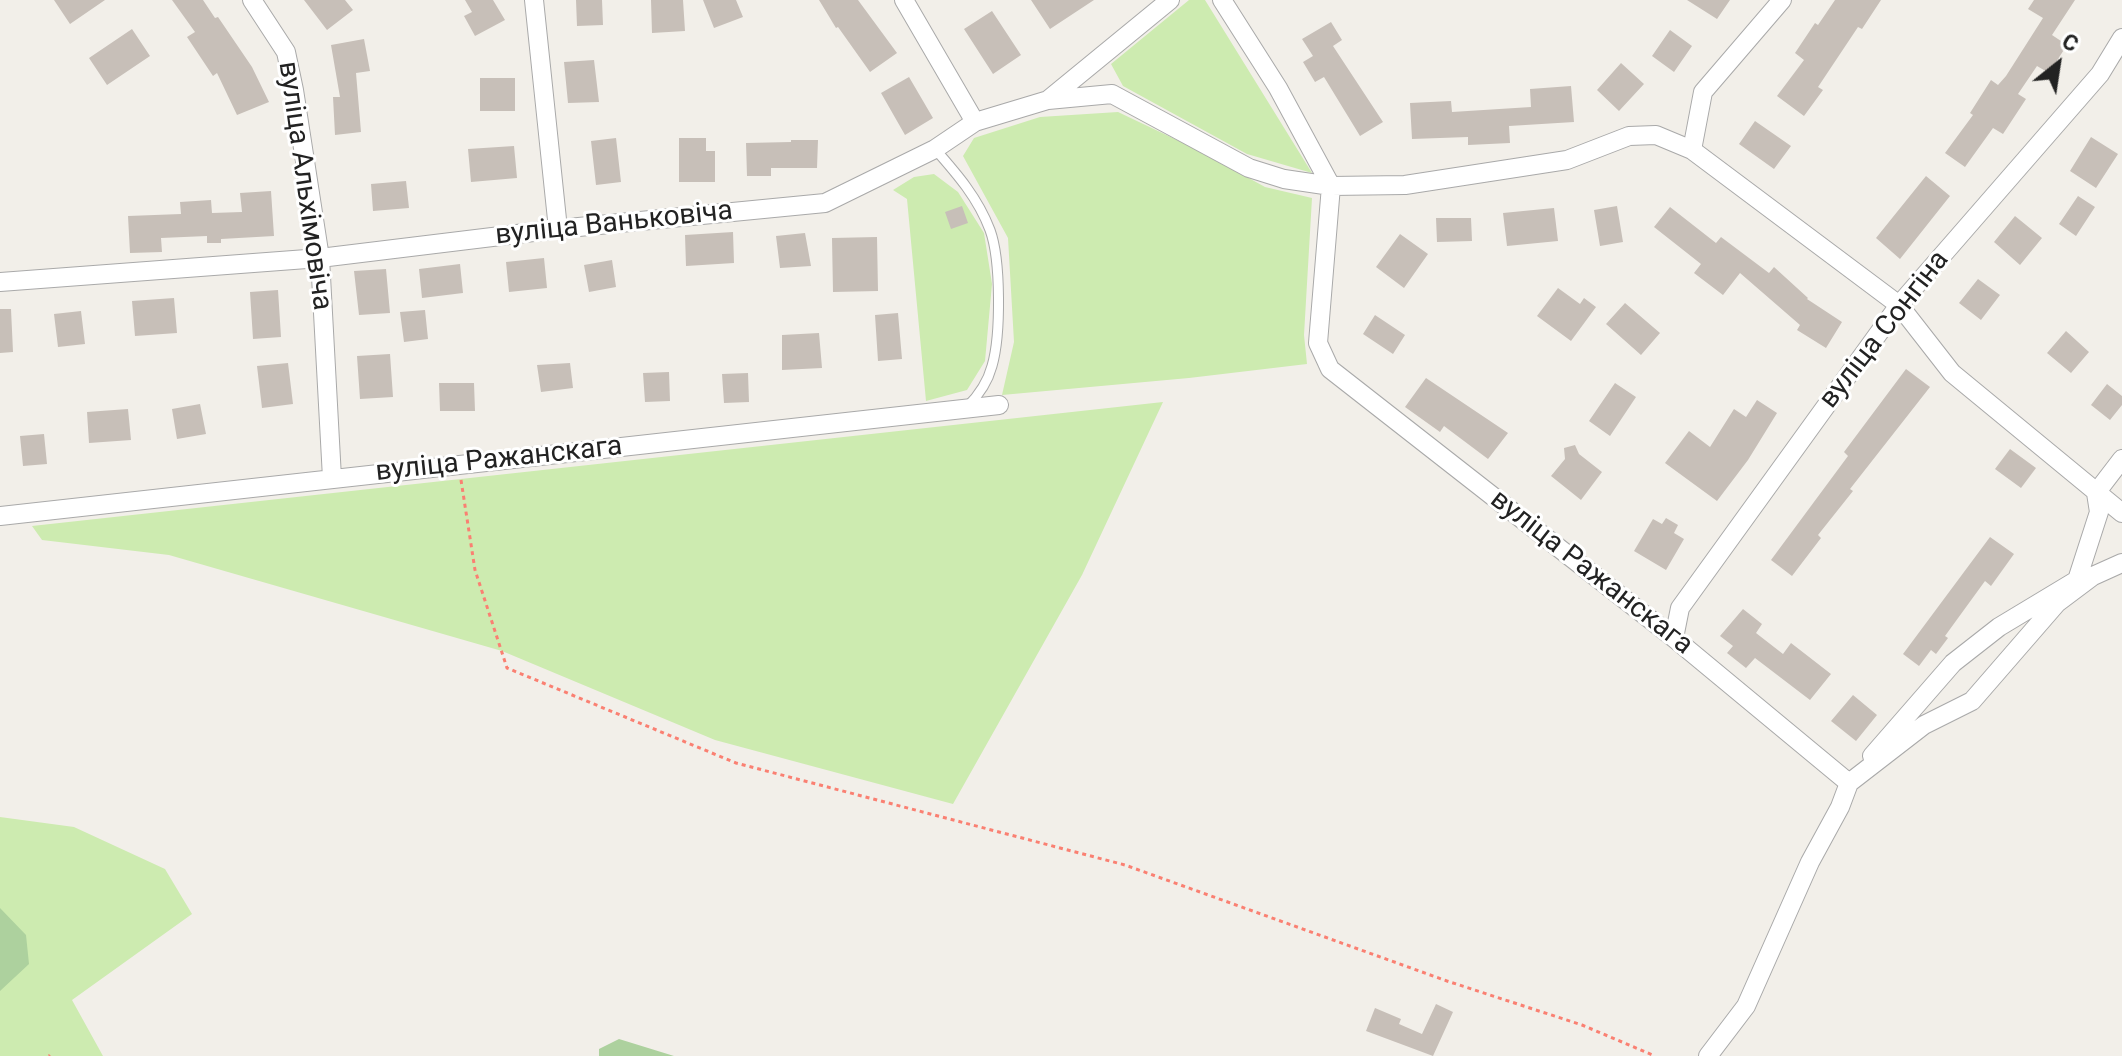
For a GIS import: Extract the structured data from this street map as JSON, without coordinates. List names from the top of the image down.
{
  "streets": {
    "street": [
      "вуліца Альхімовіча",
      "вуліца Ваньковіча",
      "вуліца Сонгіна",
      "вуліца Ражанскага"
    ]
  },
  "crossings": [
    ["вуліца Альхімовіча", "вуліца Ваньковіча"],
    ["вуліца Альхімовіча", "вуліца Ражанскага"],
    ["вуліца Сонгіна", "вуліца Ражанскага"]
  ],
  "north": "top right"
}
